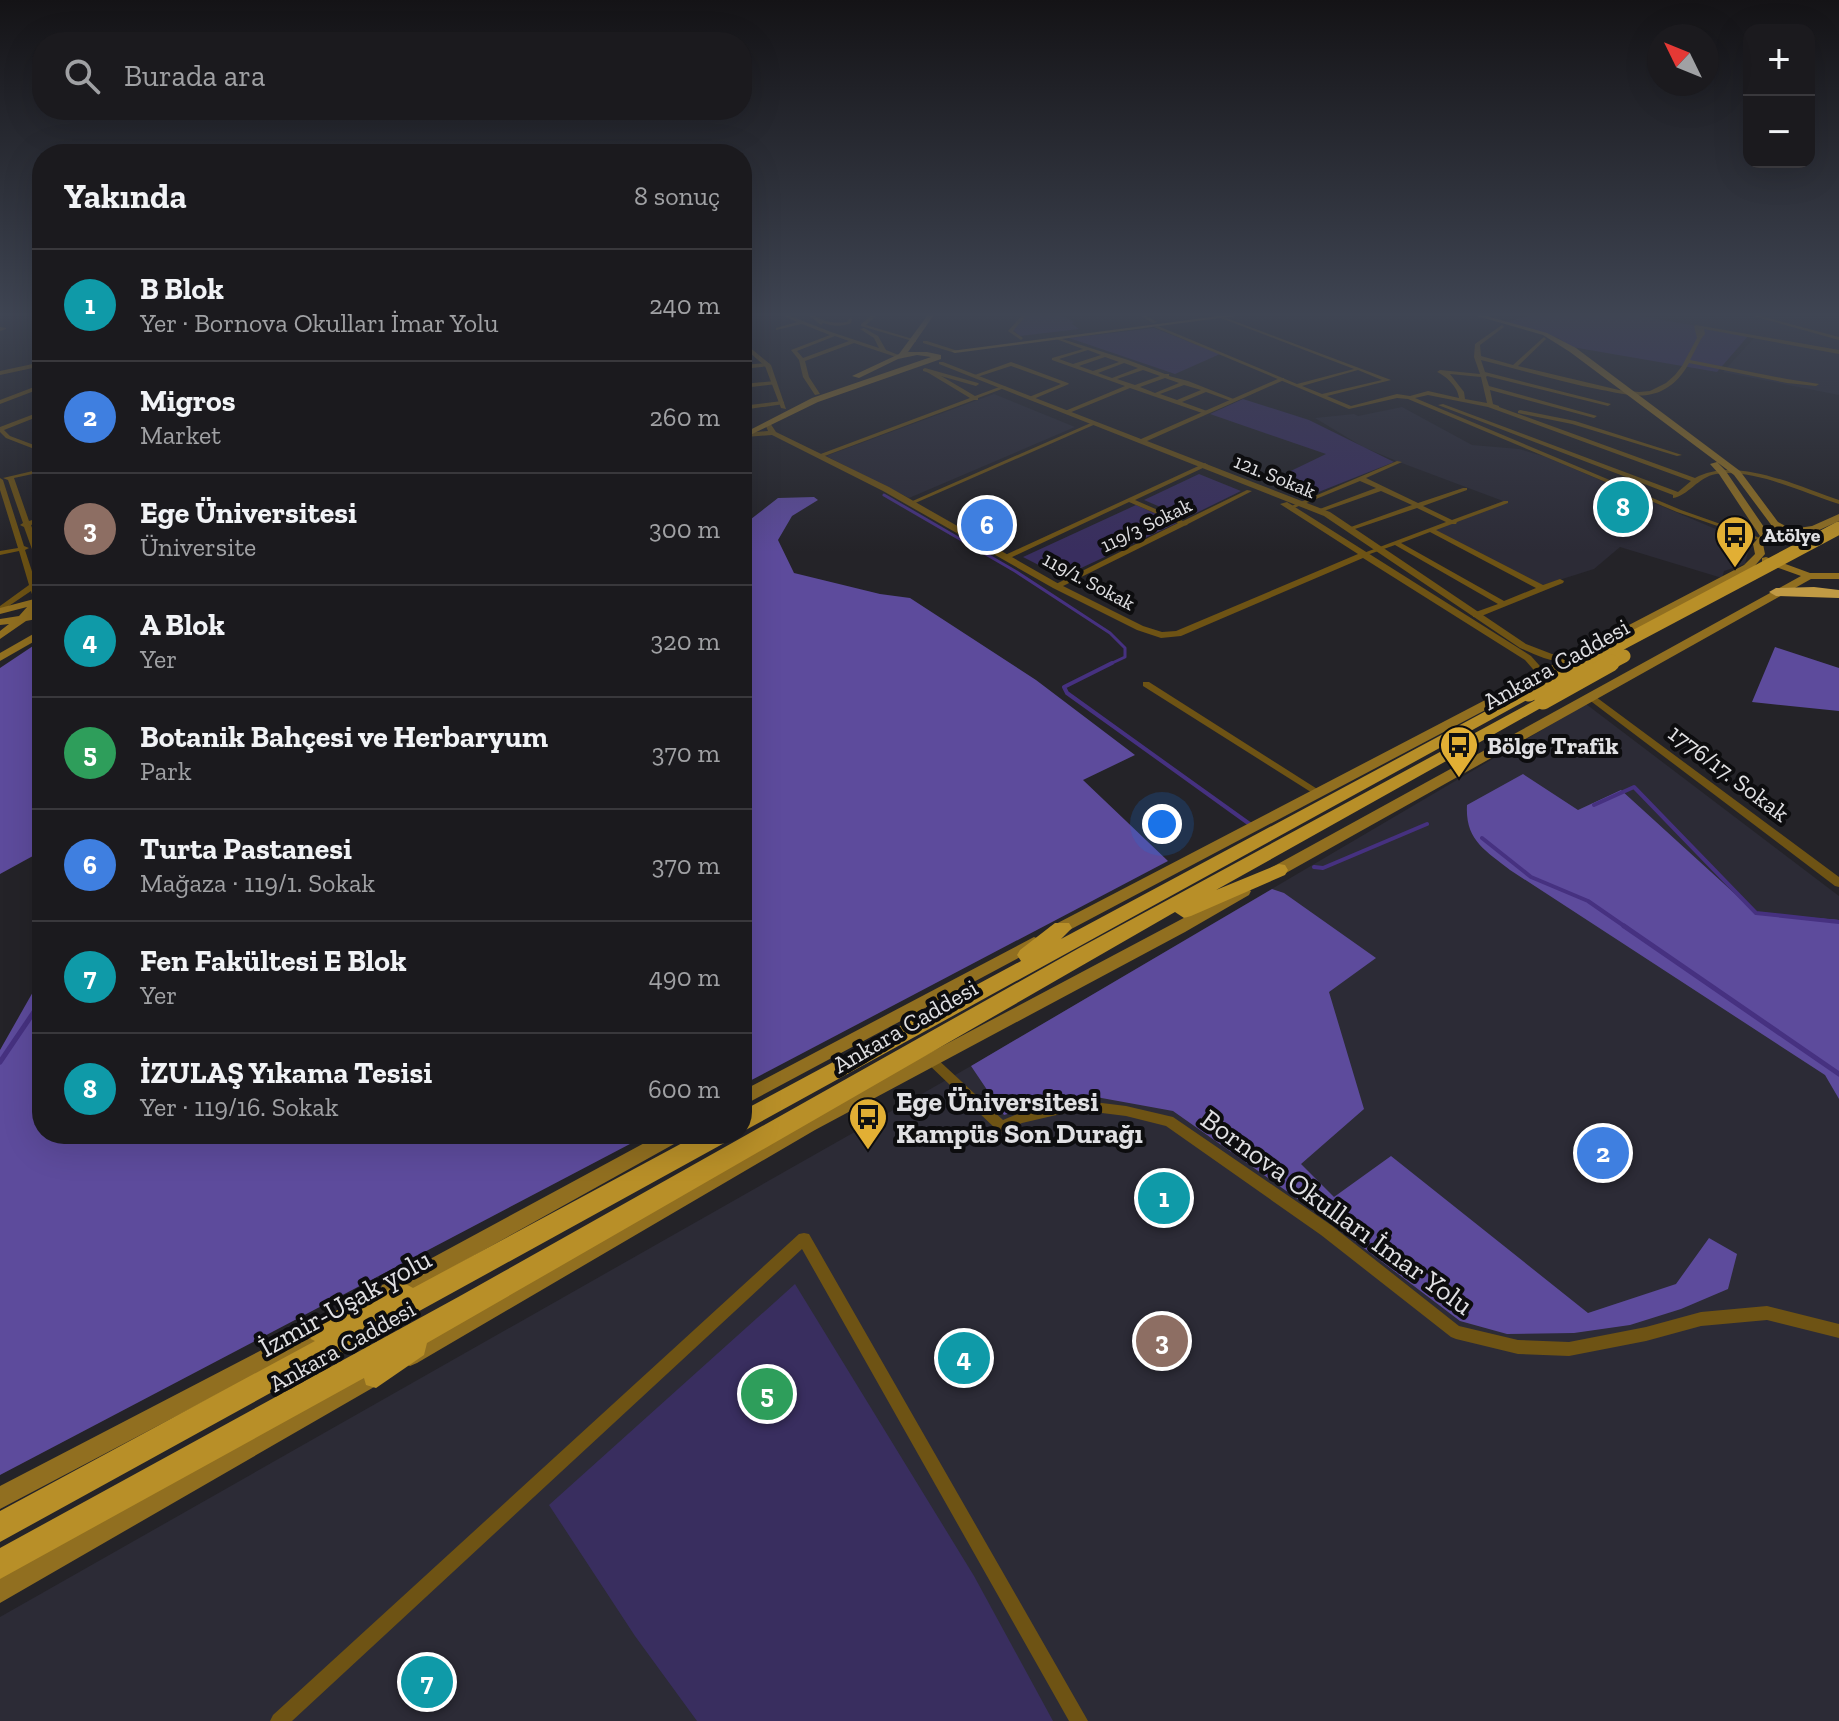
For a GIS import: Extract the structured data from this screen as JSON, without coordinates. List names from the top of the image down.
{
  "streets": {
    "highway": ["Ankara Caddesi", "İzmir-Uşak yolu"],
    "street": [
      "121. Sokak",
      "119/3 Sokak",
      "119/1. Sokak",
      "1776/17. Sokak",
      "Bornova Okulları İmar Yolu"
    ]
  },
  "crossings": [
    ["121. Sokak", "119/3 Sokak"],
    ["121. Sokak", "119/1. Sokak"],
    ["121. Sokak", "Ankara Caddesi"],
    ["119/3 Sokak", "119/1. Sokak"],
    ["Ankara Caddesi", "1776/17. Sokak"],
    ["Ankara Caddesi", "Bornova Okulları İmar Yolu"]
  ],
  "places": {
    "bus stop": ["Atölye", "Bölge Trafik", "Ege Üniversitesi Kampüs Son Durağı"]
  },
  "north": "top left",
  "page": {
    "map_buttons": ["+", "−"],
    "search": "Burada ara",
    "heading": ["Yakında", "8 sonuç"],
    "list": [
      {
        "mark": "1",
        "name": "B Blok",
        "note": "Yer · Bornova Okulları İmar Yolu",
        "value": "240 m"
      },
      {
        "mark": "2",
        "name": "Migros",
        "note": "Market",
        "value": "260 m"
      },
      {
        "mark": "3",
        "name": "Ege Üniversitesi",
        "note": "Üniversite",
        "value": "300 m"
      },
      {
        "mark": "4",
        "name": "A Blok",
        "note": "Yer",
        "value": "320 m"
      },
      {
        "mark": "5",
        "name": "Botanik Bahçesi ve Herbaryum",
        "note": "Park",
        "value": "370 m"
      },
      {
        "mark": "6",
        "name": "Turta Pastanesi",
        "note": "Mağaza · 119/1. Sokak",
        "value": "370 m"
      },
      {
        "mark": "7",
        "name": "Fen Fakültesi E Blok",
        "note": "Yer",
        "value": "490 m"
      },
      {
        "mark": "8",
        "name": "İZULAŞ Yıkama Tesisi",
        "note": "Yer · 119/16. Sokak",
        "value": "600 m"
      }
    ],
    "pins": [
      "8",
      "6",
      "2",
      "1",
      "3",
      "4",
      "5",
      "7"
    ]
  }
}
